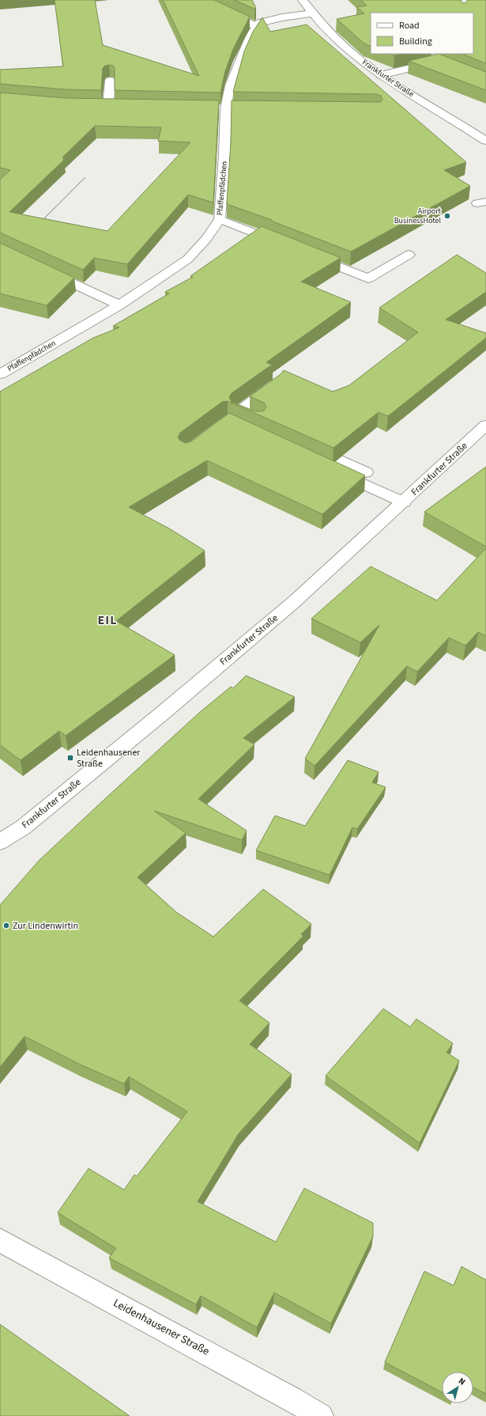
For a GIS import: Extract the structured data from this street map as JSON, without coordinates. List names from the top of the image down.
{
  "streets": {
    "street": ["Frankfurter Straße", "Pfaffenpfädchen", "Leidenhausener Straße"]
  },
  "crossings": [
    ["Frankfurter Straße", "Pfaffenpfädchen"]
  ],
  "districts": ["EIL"],
  "places": {
    "other": ["Airport BusinessHotel", "Zur Lindenwirtin"],
    "transit": ["Leidenhausener Straße"]
  },
  "legend": ["Road", "Building"],
  "north": "top right"
}
